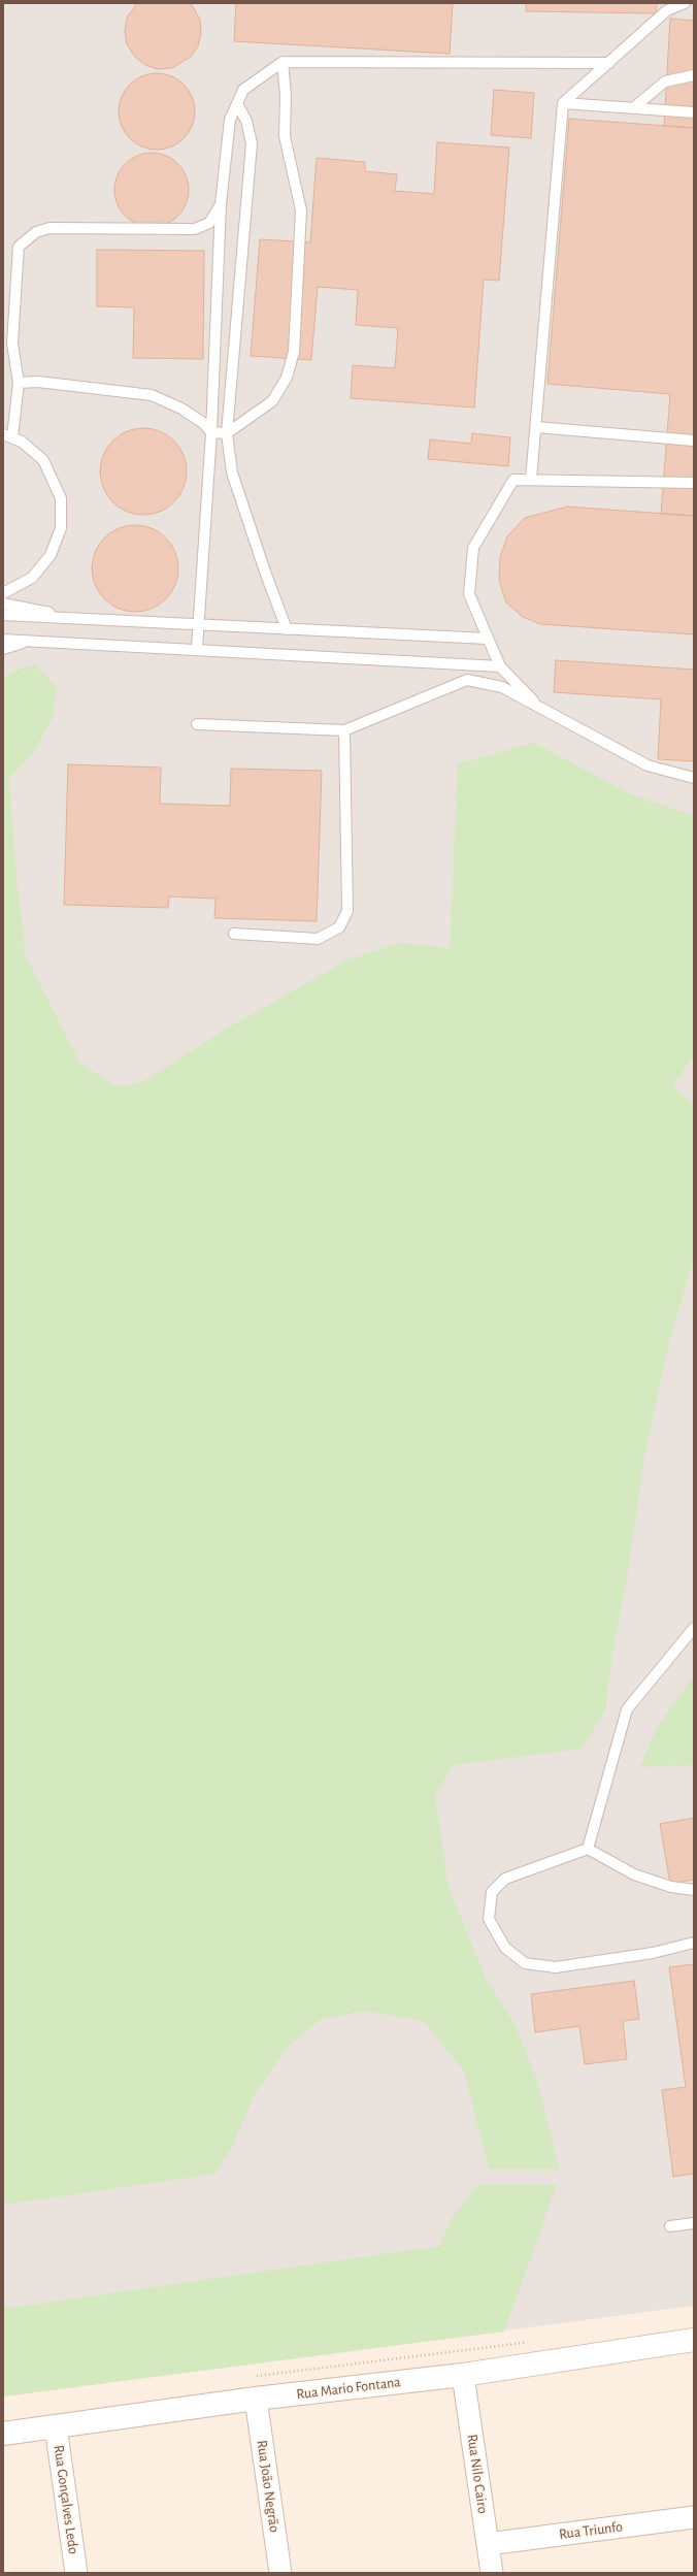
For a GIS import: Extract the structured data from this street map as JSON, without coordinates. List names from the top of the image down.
{
  "streets": {
    "street": [
      "Rua Mario Fontana",
      "Rua Nilo Cairo",
      "Rua João Negrão",
      "Rua Gonçalves Ledo",
      "Rua Triunfo"
    ]
  },
  "crossings": [
    ["Rua Mario Fontana", "Rua Nilo Cairo"],
    ["Rua Mario Fontana", "Rua João Negrão"],
    ["Rua Mario Fontana", "Rua Gonçalves Ledo"],
    ["Rua Nilo Cairo", "Rua Triunfo"]
  ]
}
